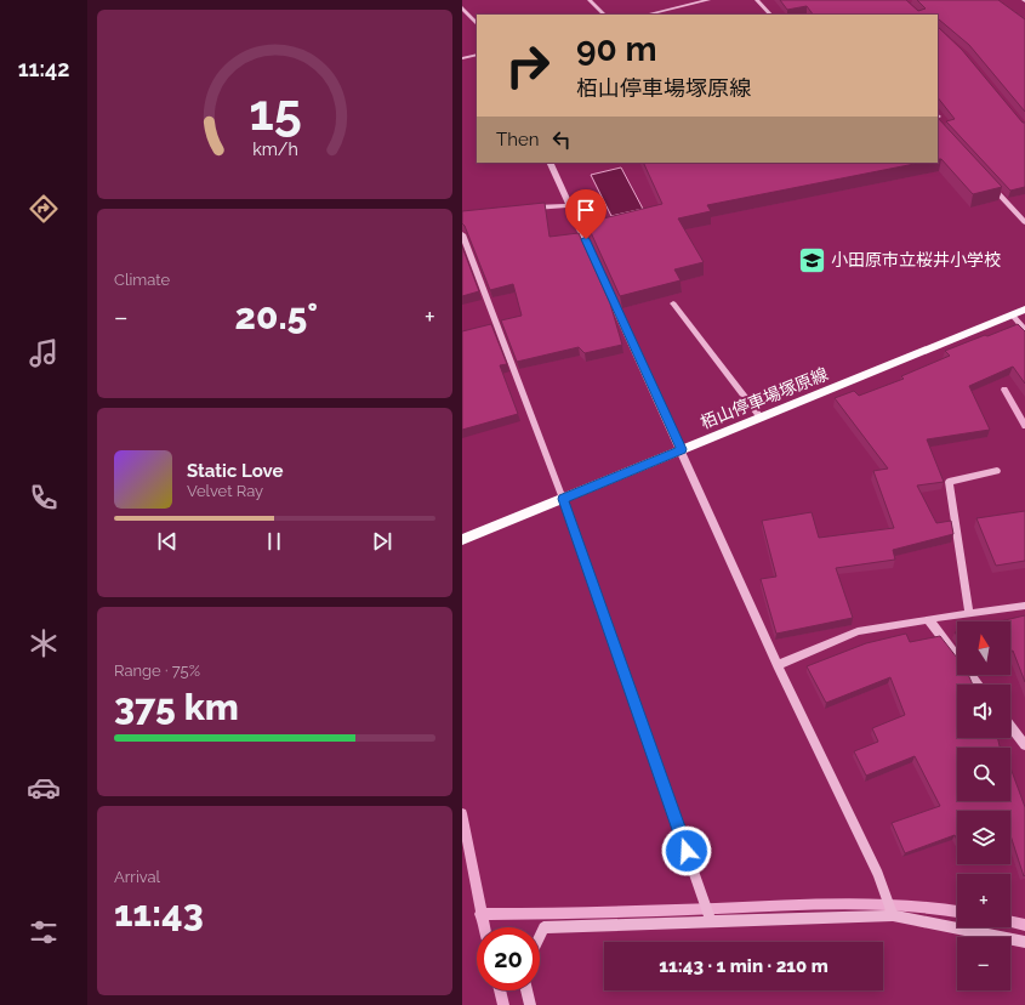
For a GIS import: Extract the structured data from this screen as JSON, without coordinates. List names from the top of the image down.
{
  "streets": {
    "main road": ["栢山停車場塚原線"]
  },
  "places": {
    "school or university": ["小田原市立桜井小学校"]
  },
  "north": "top",
  "page": {
    "tabs": "11:42",
    "turn": ["90 m", "栢山停車場塚原線"],
    "then": "Then",
    "tile": [
      "Climate",
      ["Range · 75%", "375 km"],
      ["Arrival", "11:43"]
    ],
    "heat": ["−", "20.5°", "+"],
    "song": ["Static Love", "Velvet Ray"],
    "map_buttons": ["+", "−"],
    "limit": "20",
    "trip": "11:43 · 1 min · 210 m",
    "gauge": ["15", "km/h"]
  }
}
